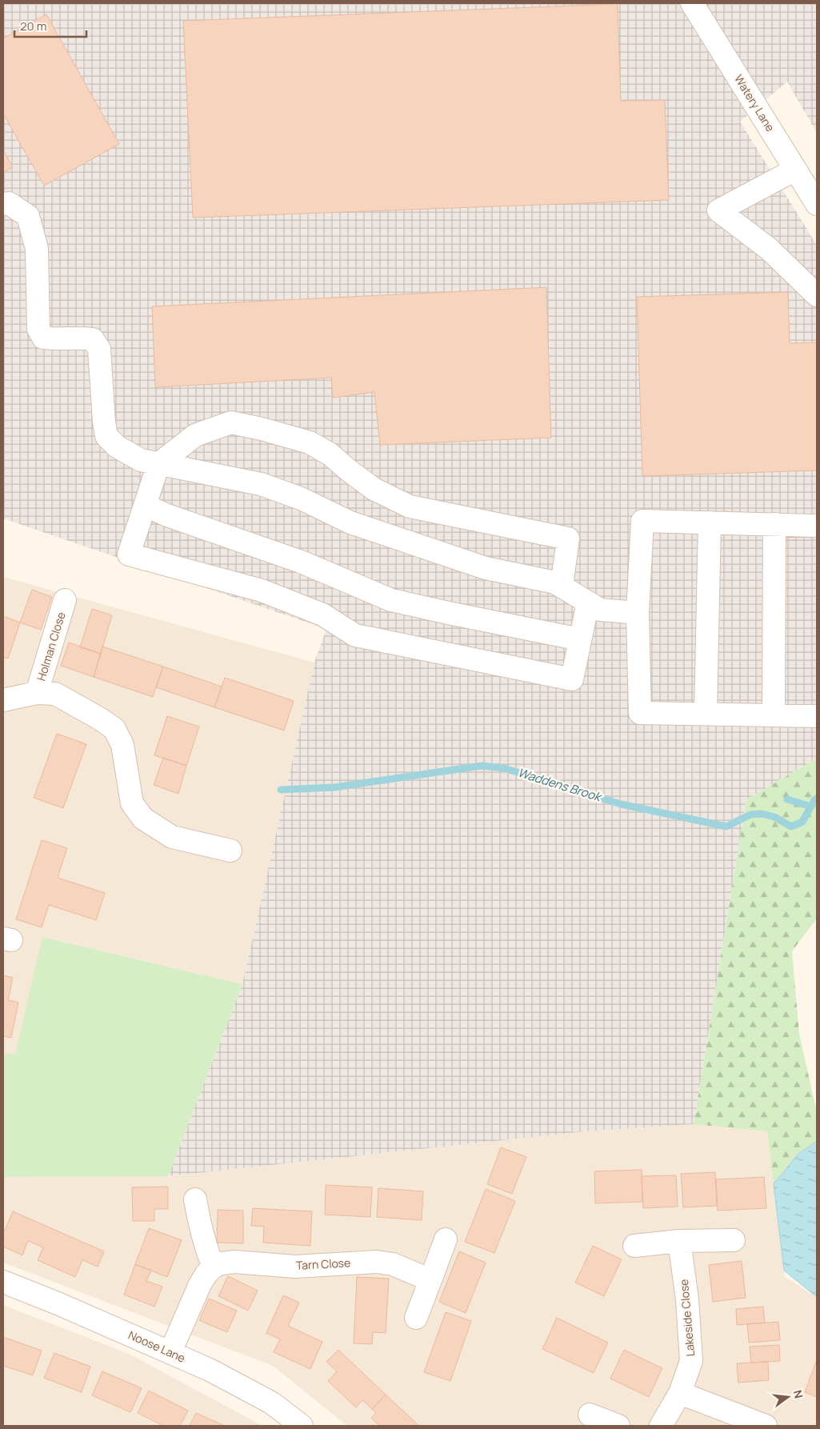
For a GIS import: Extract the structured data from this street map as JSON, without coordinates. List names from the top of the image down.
{
  "streets": {
    "street": [
      "Watery Lane",
      "Holman Close",
      "Tarn Close",
      "Lakeside Close",
      "Noose Lane"
    ]
  },
  "water": ["Waddens Brook"],
  "scale_bar": "20 m",
  "north": "right"
}
